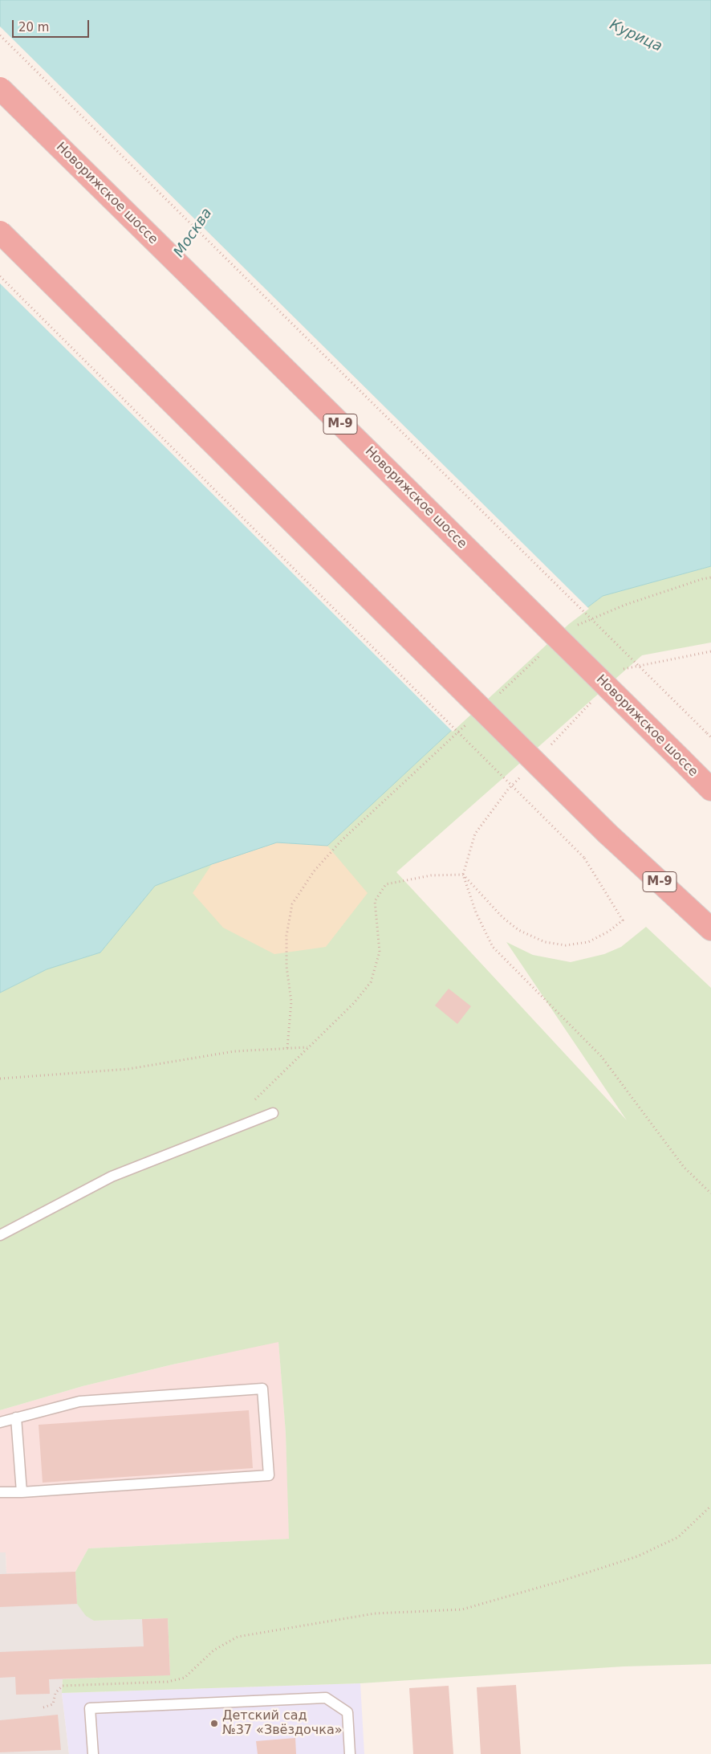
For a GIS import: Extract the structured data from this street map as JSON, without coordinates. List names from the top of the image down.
{
  "streets": {
    "highway": ["Новорижское шоссе", "М-9"]
  },
  "water": ["Курица", "Москва"],
  "places": ["Детский сад №37 «Звёздочка»"],
  "scale_bar": "20 m"
}
